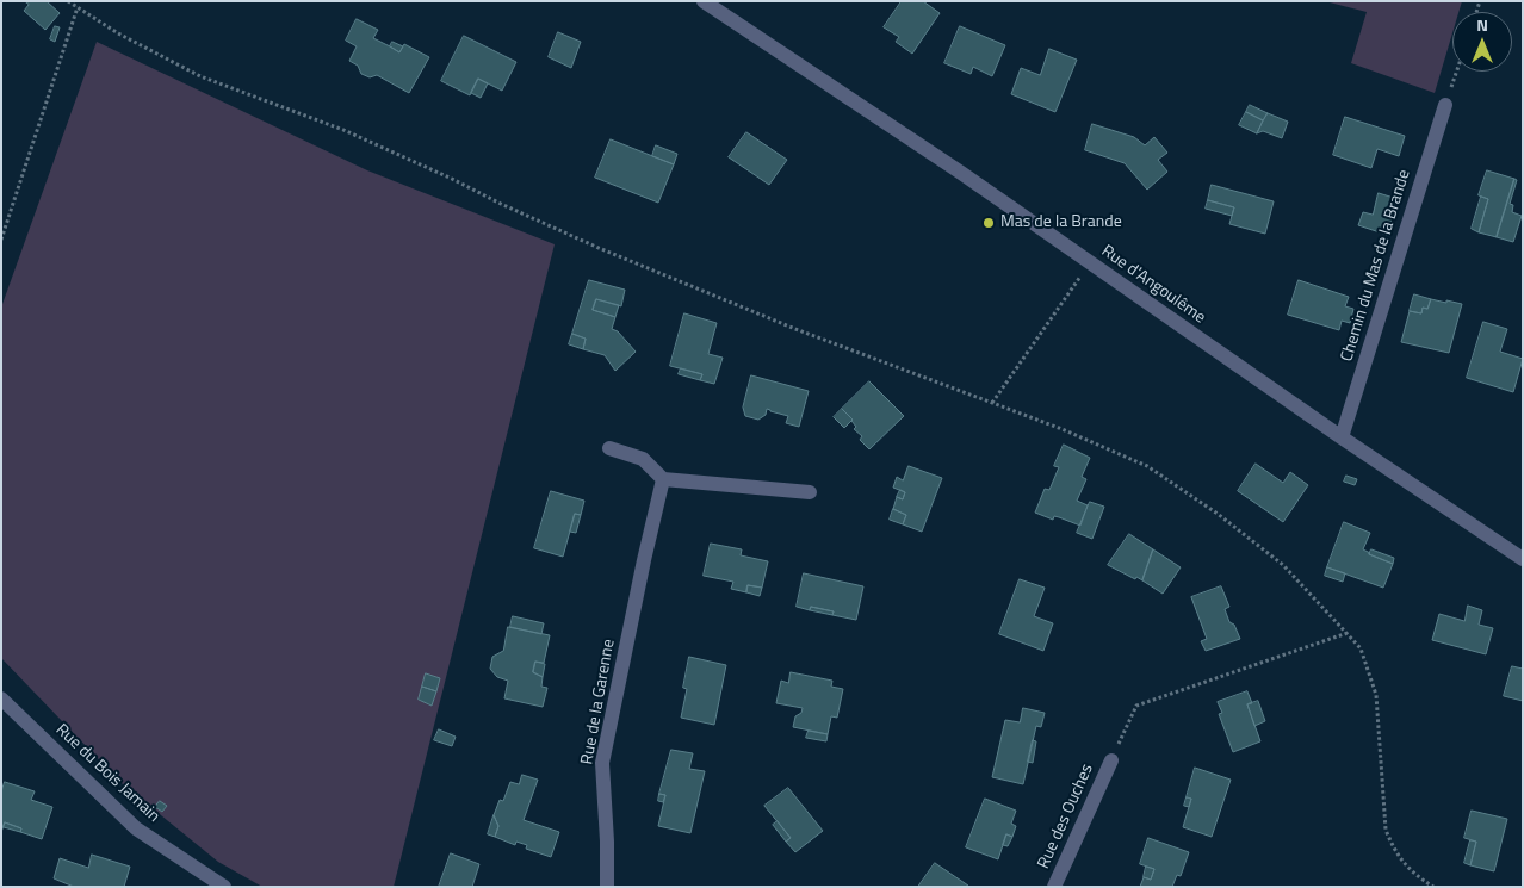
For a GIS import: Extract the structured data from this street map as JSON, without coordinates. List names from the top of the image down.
{
  "streets": {
    "street": [
      "Chemin du Mas de la Brande",
      "Rue d'Angoulême",
      "Rue de la Garenne",
      "Rue du Bois Jamain",
      "Rue des Ouches"
    ]
  },
  "crossings": [
    ["Chemin du Mas de la Brande", "Rue d'Angoulême"]
  ],
  "places": ["Mas de la Brande"],
  "north": "top"
}
